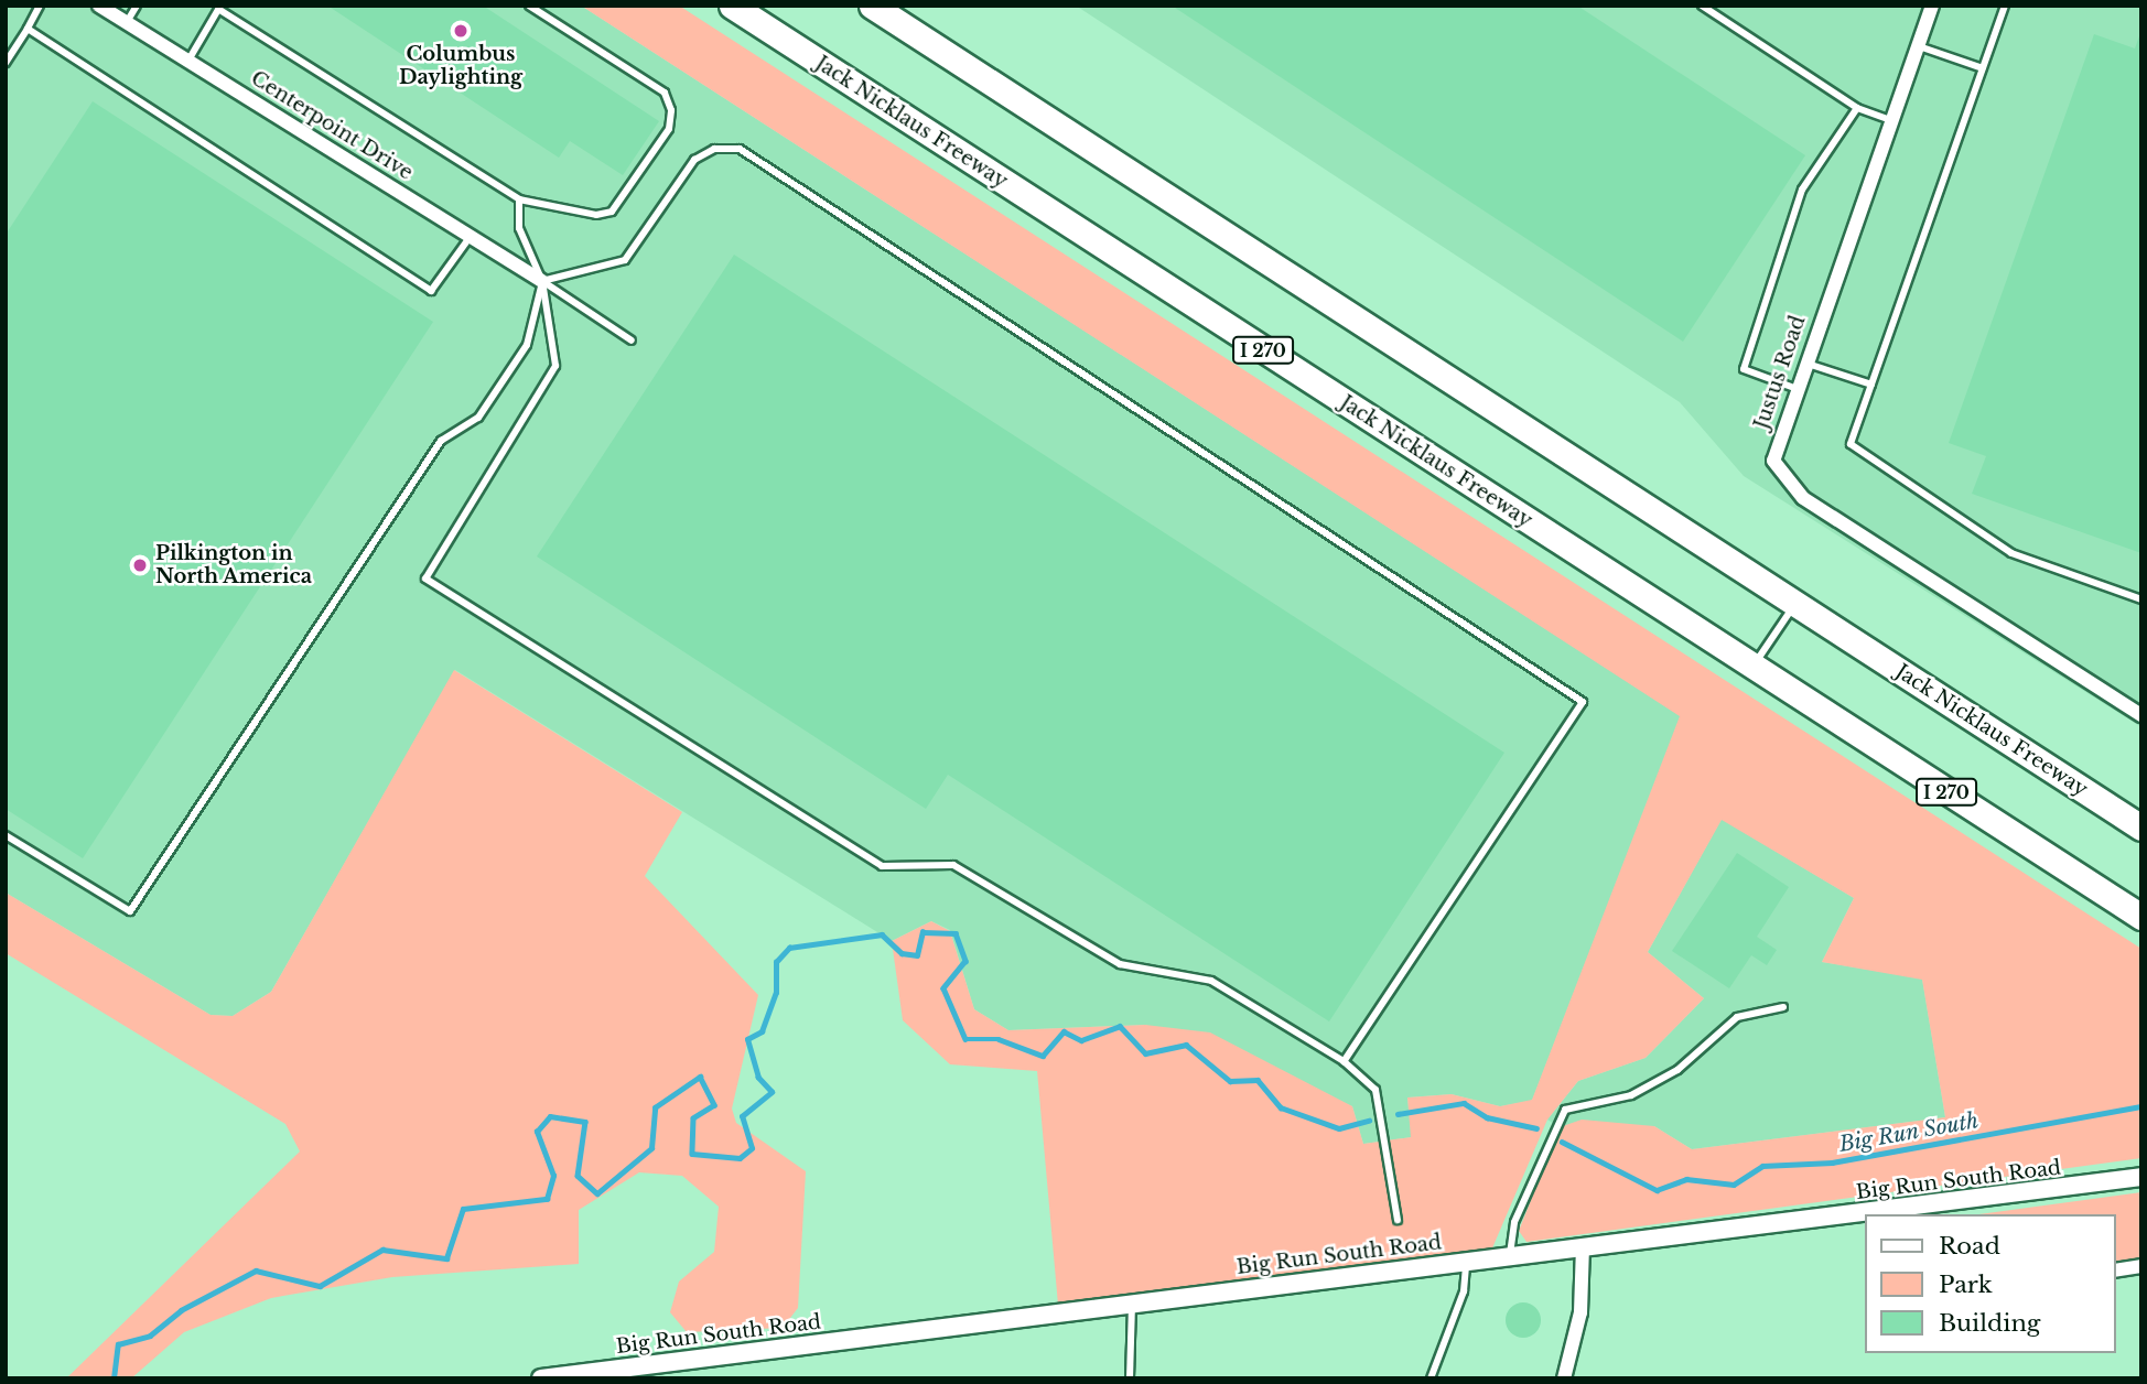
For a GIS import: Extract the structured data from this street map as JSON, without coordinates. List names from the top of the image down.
{
  "streets": {
    "highway": ["Jack Nicklaus Freeway", "I 270"],
    "street": ["Centerpoint Drive", "Justus Road", "Big Run South Road"]
  },
  "water": ["Big Run South"],
  "places": ["Columbus Daylighting", "Pilkington in North America"],
  "legend": ["Road", "Park", "Building"]
}
